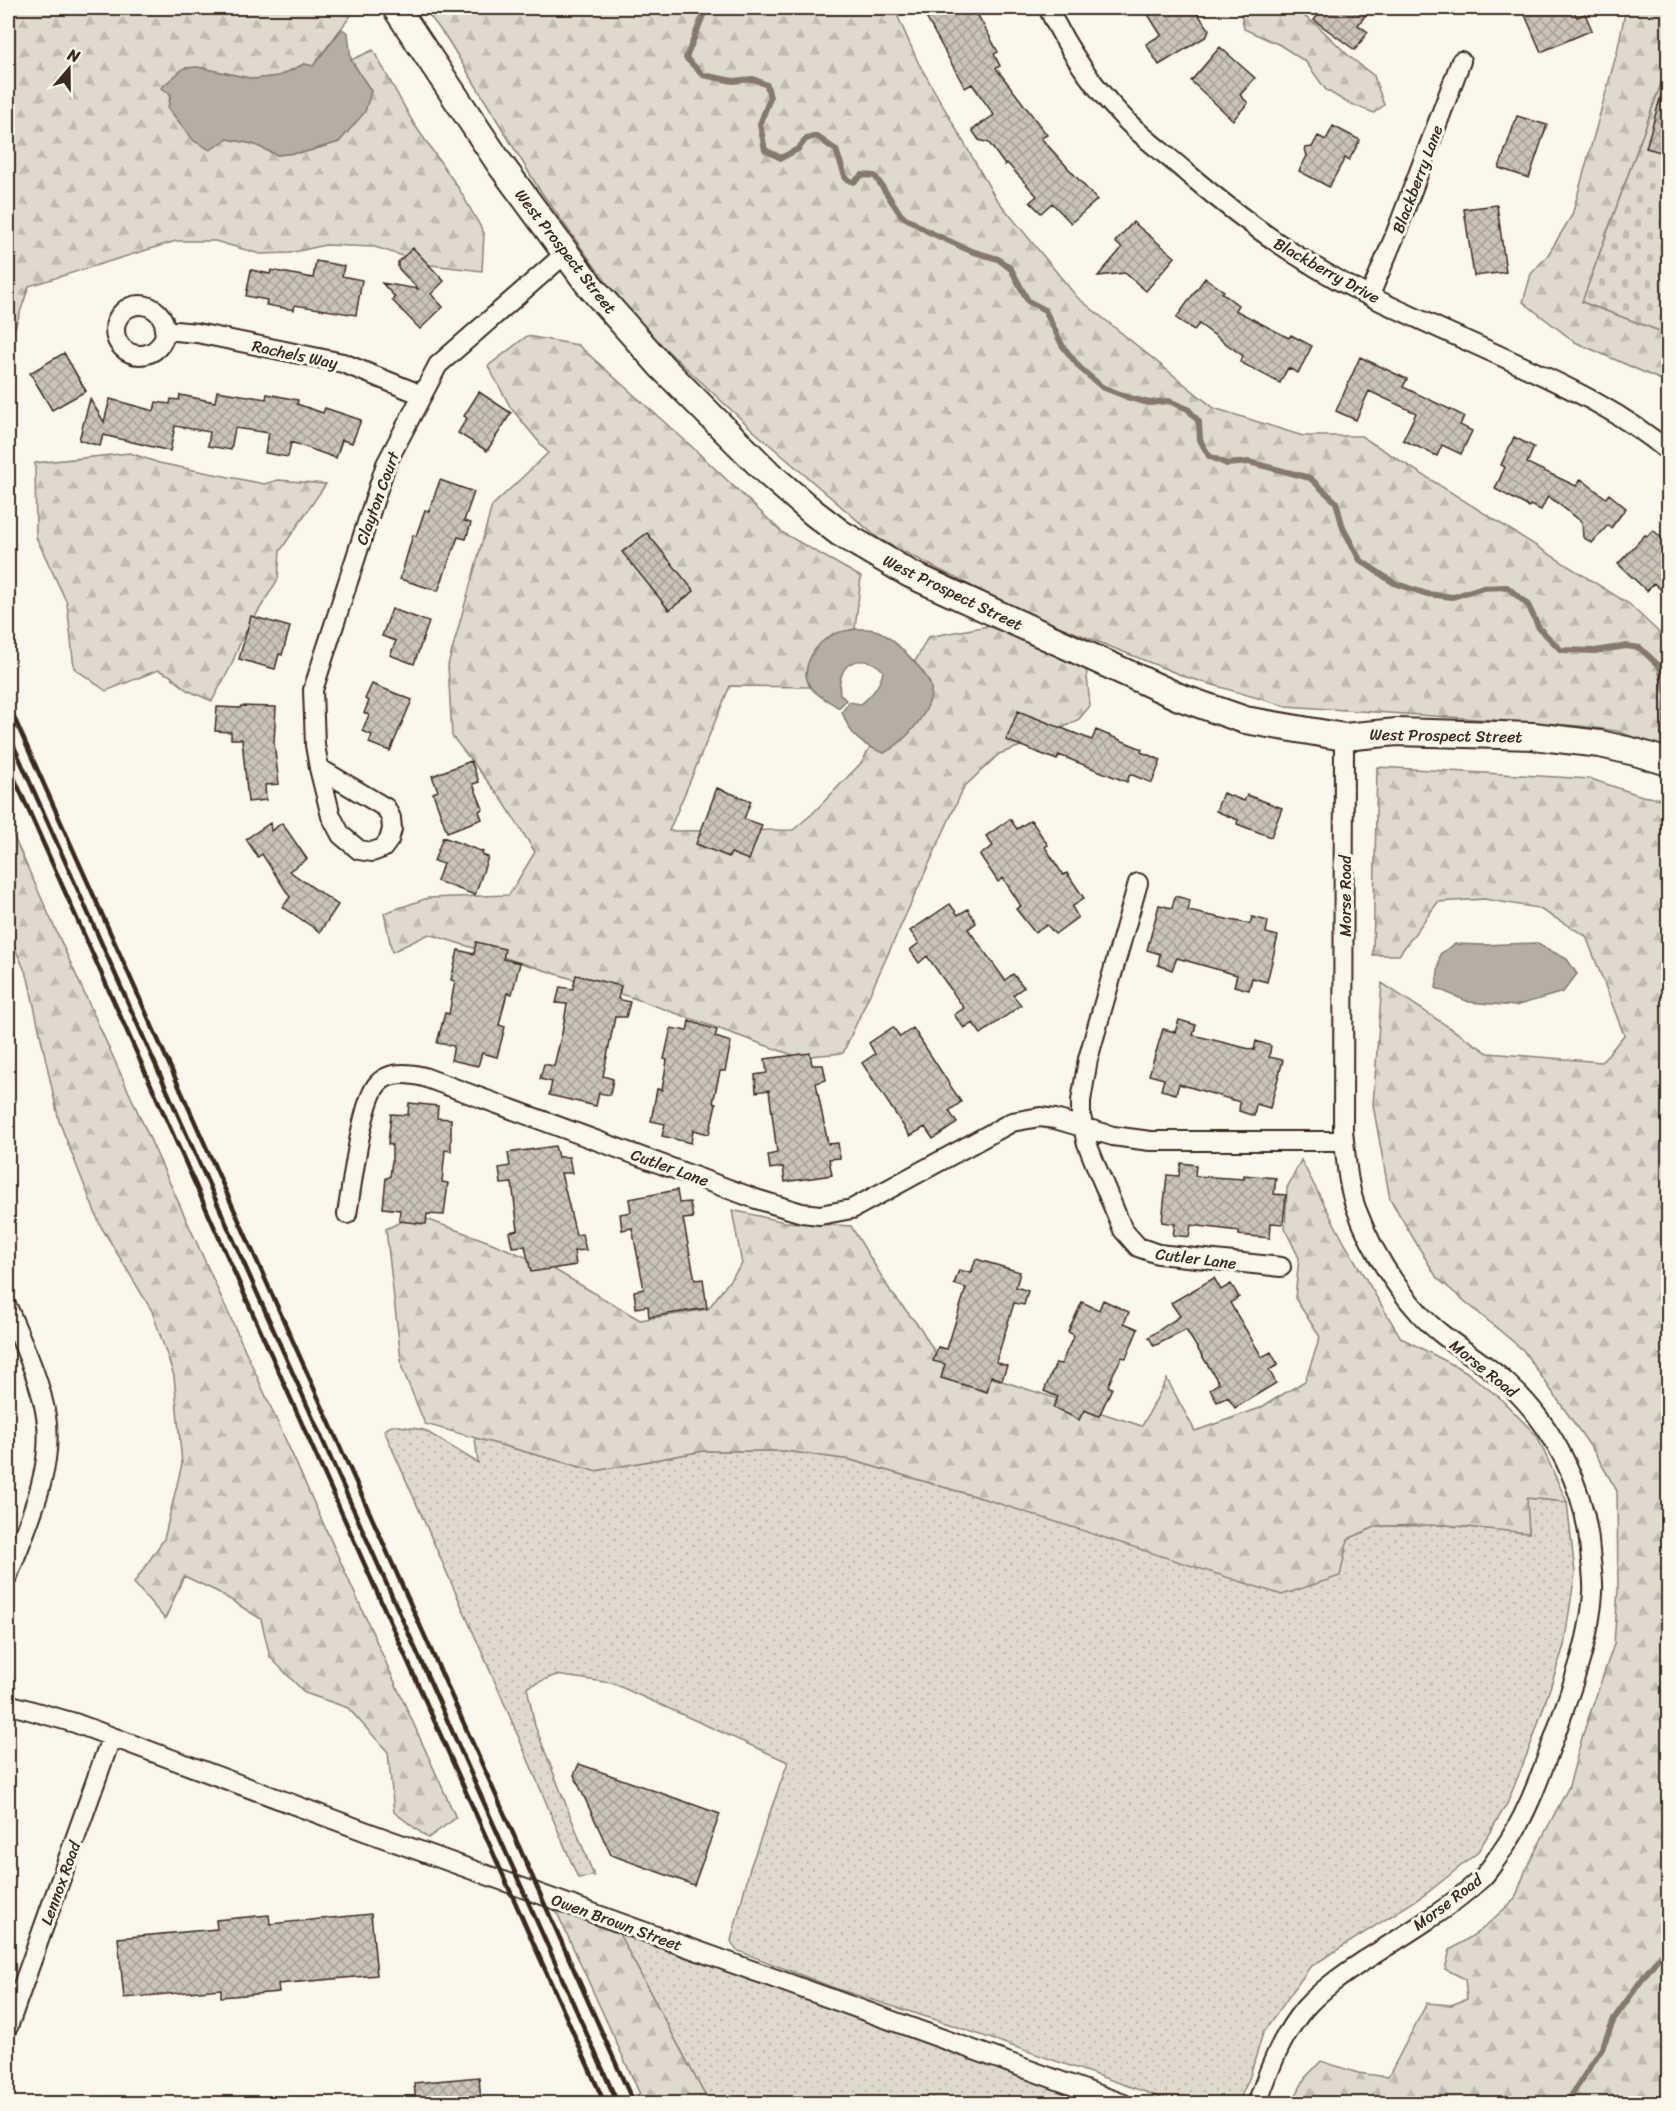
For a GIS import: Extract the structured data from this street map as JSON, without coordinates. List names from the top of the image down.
{
  "streets": {
    "street": [
      "Blackberry Lane",
      "West Prospect Street",
      "Blackberry Drive",
      "Rachels Way",
      "Clayton Court",
      "Morse Road",
      "Cutler Lane",
      "Lennox Road",
      "Owen Brown Street"
    ]
  },
  "crossings": [
    ["Blackberry Lane", "Blackberry Drive"],
    ["West Prospect Street", "Clayton Court"],
    ["West Prospect Street", "Morse Road"],
    ["Rachels Way", "Clayton Court"],
    ["Morse Road", "Cutler Lane"],
    ["Lennox Road", "Owen Brown Street"]
  ],
  "north": "top"
}
